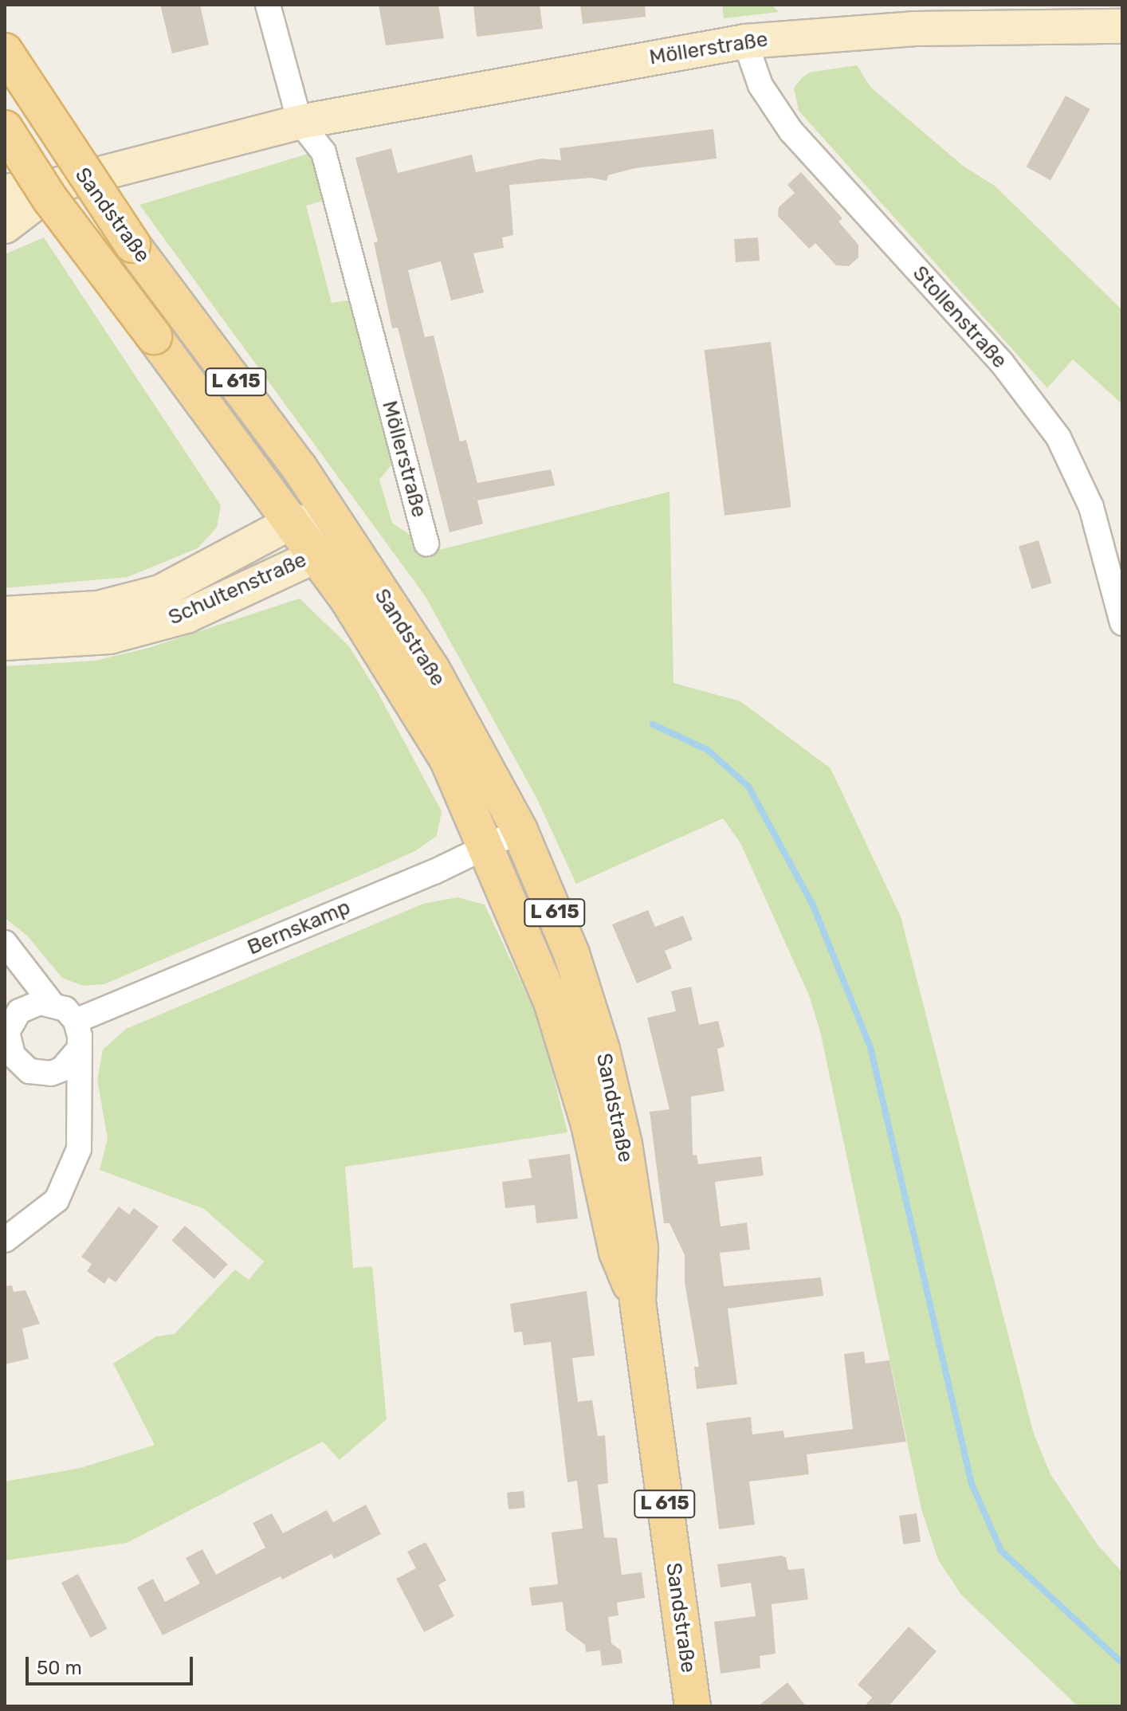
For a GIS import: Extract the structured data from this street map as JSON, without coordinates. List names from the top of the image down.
{
  "streets": {
    "main road": ["Sandstraße", "L 615"],
    "street": [
      "Möllerstraße",
      "Stollenstraße",
      "Schultenstraße",
      "Bernskamp"
    ]
  },
  "crossings": [
    ["Möllerstraße", "Stollenstraße"],
    ["Sandstraße", "Schultenstraße"],
    ["Sandstraße", "Bernskamp"]
  ],
  "scale_bar": "50 m"
}
